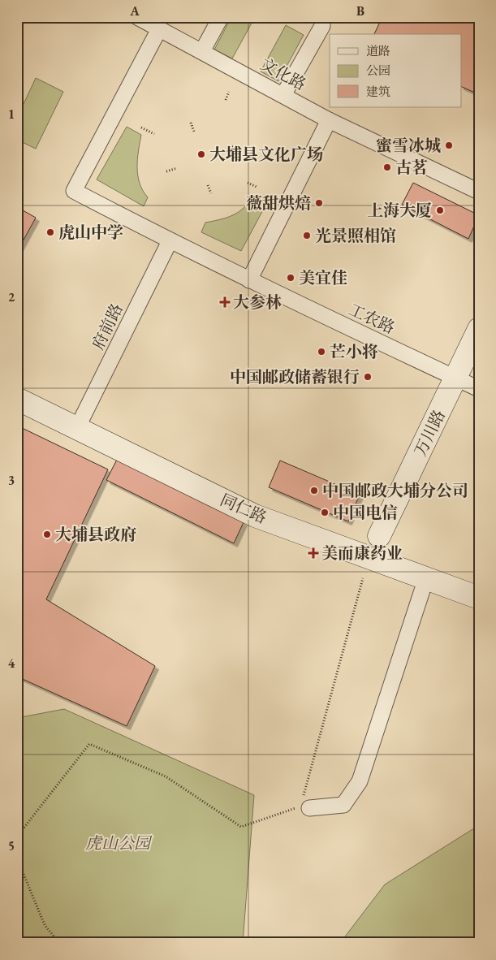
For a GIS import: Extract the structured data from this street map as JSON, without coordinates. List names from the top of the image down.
{
  "streets": {
    "main road": ["万川路", "同仁路"],
    "street": ["文化路", "工农路", "府前路"]
  },
  "crossings": [
    ["文化路", "工农路"],
    ["工农路", "府前路"],
    ["工农路", "万川路"],
    ["府前路", "同仁路"]
  ],
  "parks": ["虎山公园"],
  "places": {
    "other": [
      "蜜雪冰城",
      "大埔县文化广场",
      "古茗",
      "薇甜烘焙",
      "上海大厦",
      "虎山中学",
      "光景照相馆",
      "美宜佳",
      "芒小将",
      "中国邮政储蓄银行",
      "中国邮政大埔分公司",
      "中国电信",
      "大埔县政府"
    ],
    "health": ["大参林", "美而康药业"]
  },
  "legend": ["道路", "公园", "建筑"],
  "grid": {
    "columns": ["A", "B"],
    "rows": [
      "1",
      "2",
      "3",
      "4",
      "5"
    ]
  }
}
